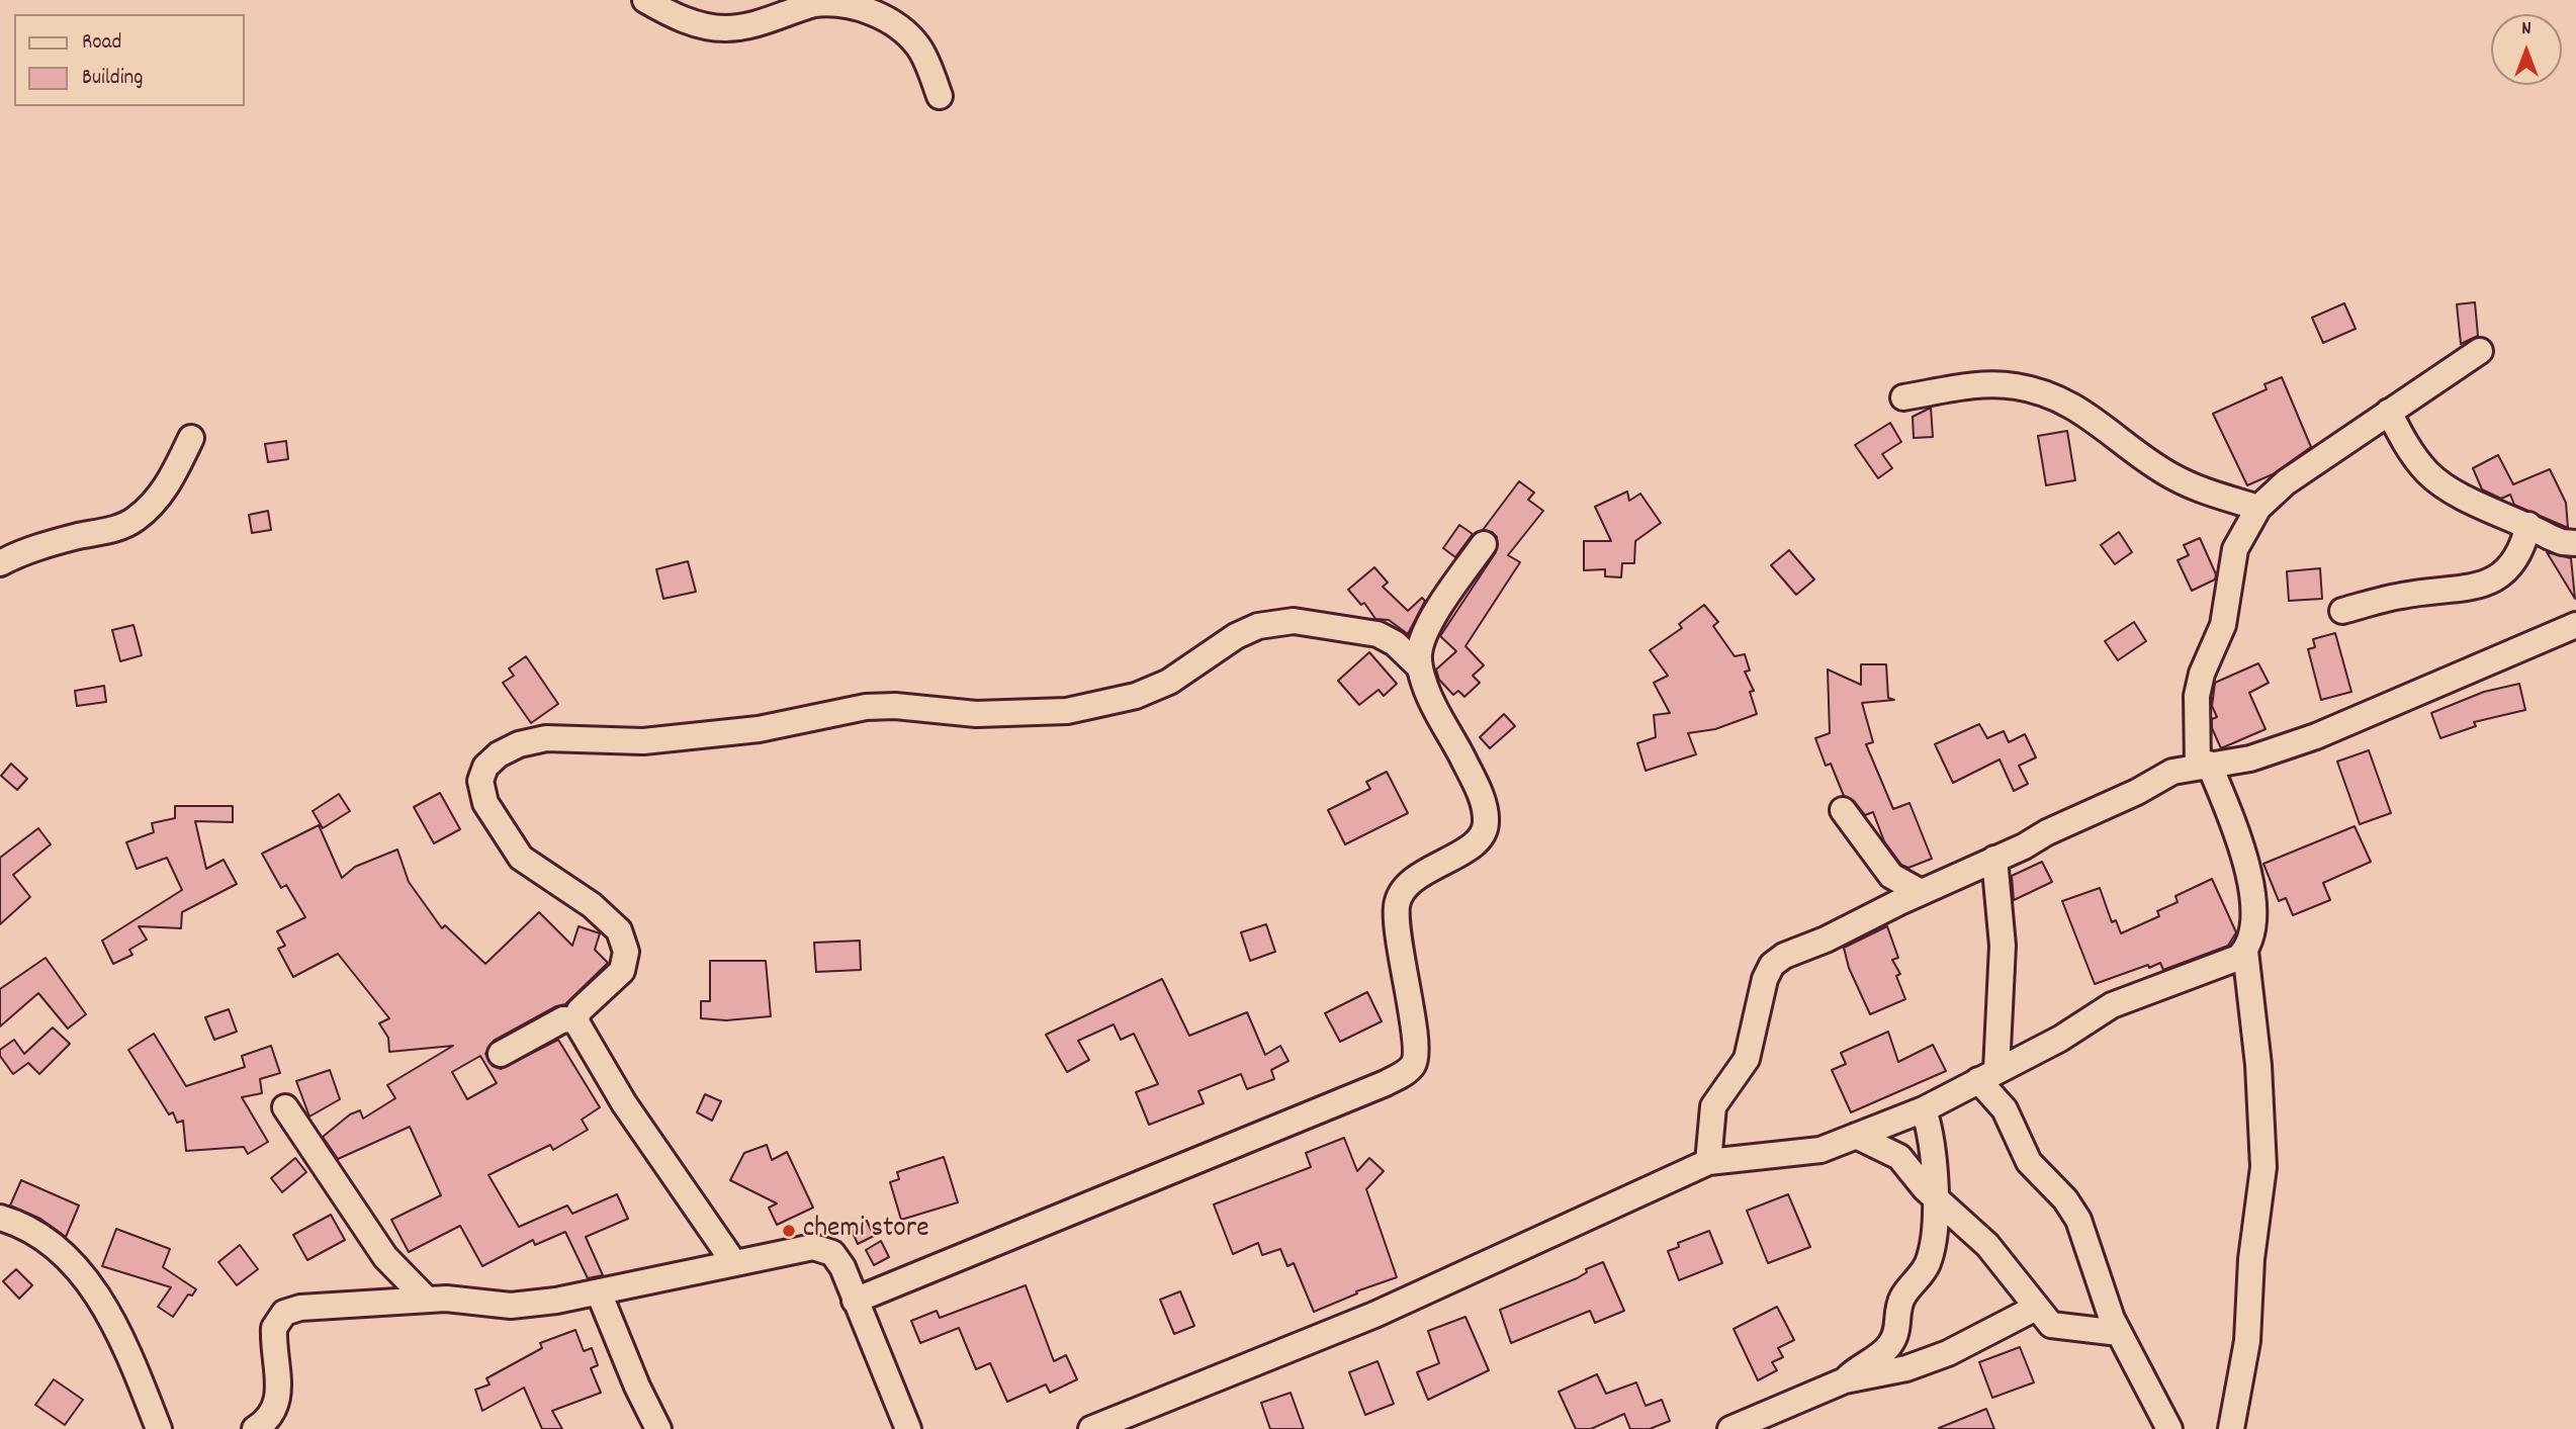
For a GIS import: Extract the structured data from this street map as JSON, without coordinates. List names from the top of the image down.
{
  "places": ["chemi store"],
  "legend": ["Road", "Building"],
  "north": "top"
}
